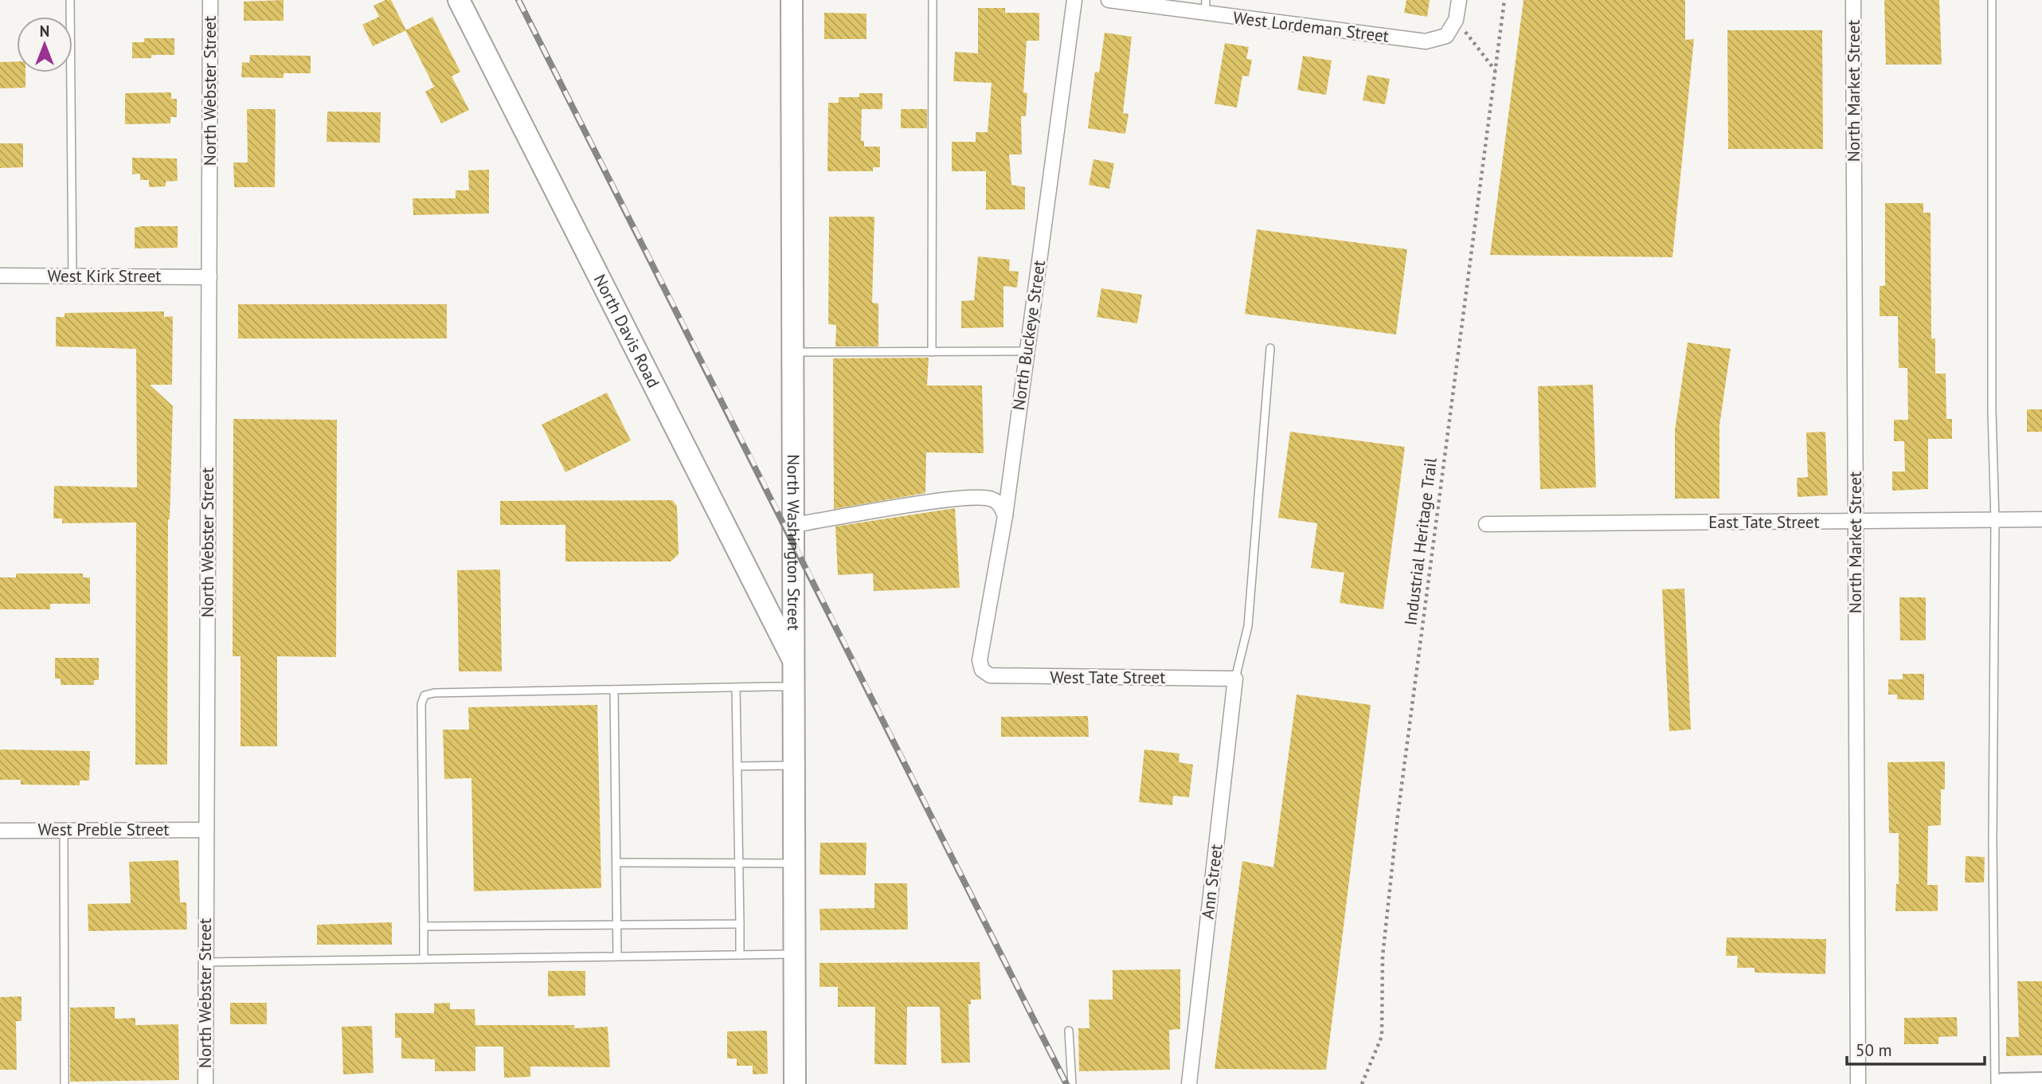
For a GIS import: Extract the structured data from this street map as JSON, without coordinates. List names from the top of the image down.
{
  "streets": {
    "main road": ["North Davis Road", "North Washington Street"],
    "street": [
      "West Lordeman Street",
      "North Webster Street",
      "North Market Street",
      "West Kirk Street",
      "North Buckeye Street",
      "East Tate Street",
      "West Tate Street",
      "West Preble Street",
      "Ann Street"
    ],
    "path": ["Industrial Heritage Trail"]
  },
  "crossings": [
    ["North Webster Street", "West Kirk Street"],
    ["North Webster Street", "West Preble Street"],
    ["North Market Street", "East Tate Street"],
    ["North Davis Road", "North Washington Street"],
    ["North Buckeye Street", "West Tate Street"],
    ["West Tate Street", "Ann Street"]
  ],
  "scale_bar": "50 m",
  "north": "top"
}
